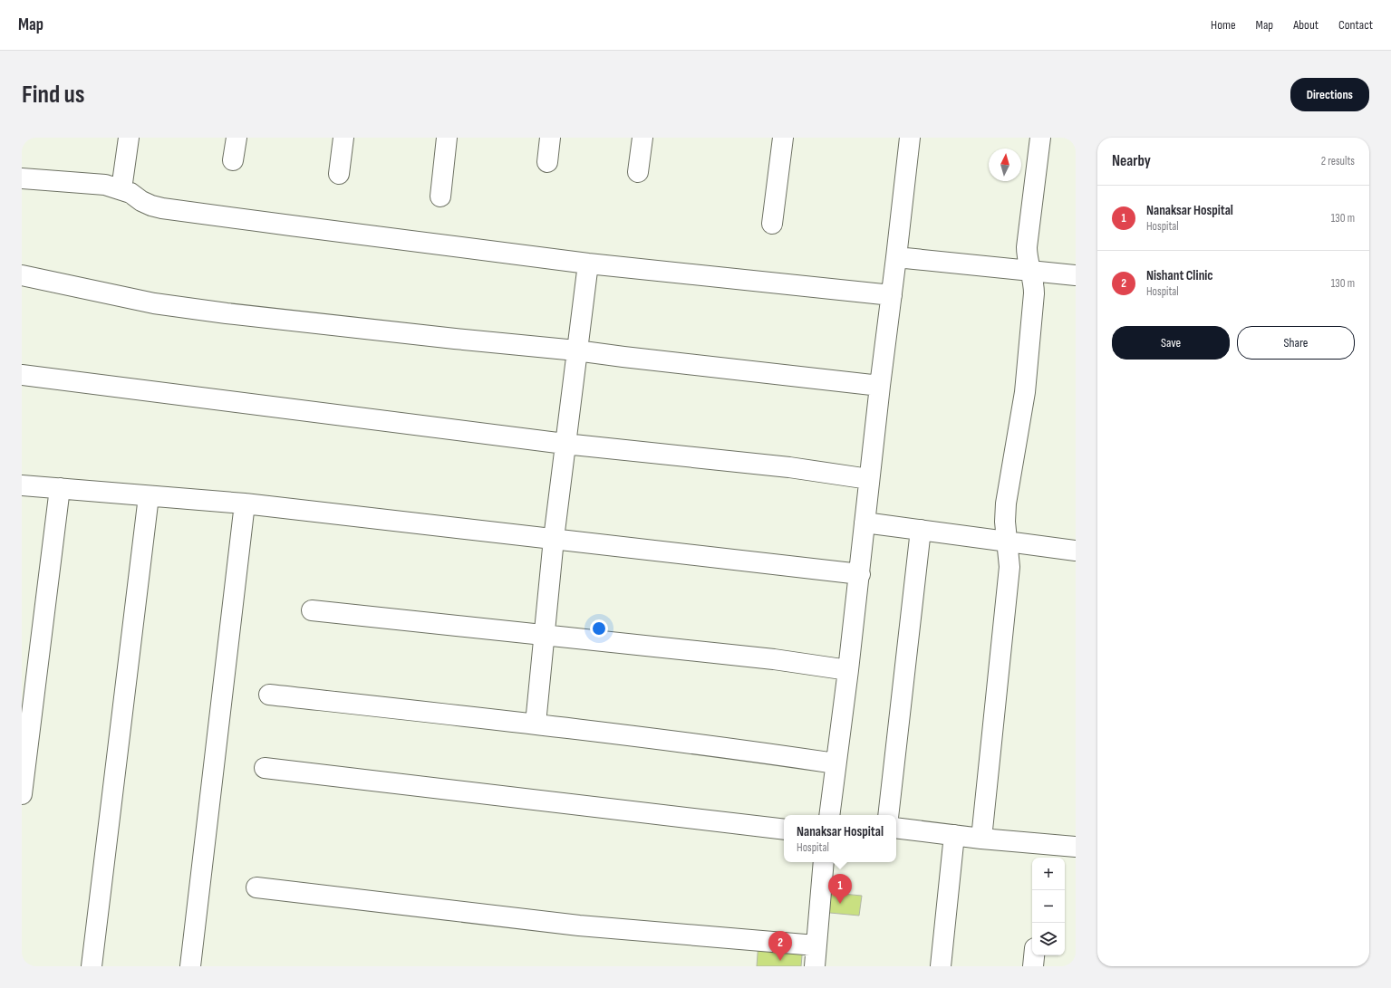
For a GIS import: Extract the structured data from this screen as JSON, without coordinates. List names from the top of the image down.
{
  "north": "top",
  "page": {
    "header": "Map",
    "nav": [
      "Home",
      "Map",
      "About",
      "Contact"
    ],
    "buttons": [
      "Directions",
      ["Save", "Share"]
    ],
    "title": "Find us",
    "heading": ["Nearby", "2 results"],
    "list": [
      {
        "mark": "1",
        "name": "Nanaksar Hospital",
        "note": "Hospital",
        "value": "130 m"
      },
      {
        "mark": "2",
        "name": "Nishant Clinic",
        "note": "Hospital",
        "value": "130 m"
      }
    ],
    "popup": ["Nanaksar Hospital", "Hospital"],
    "map_buttons": ["+", "−"],
    "pins": ["1", "2"]
  }
}
